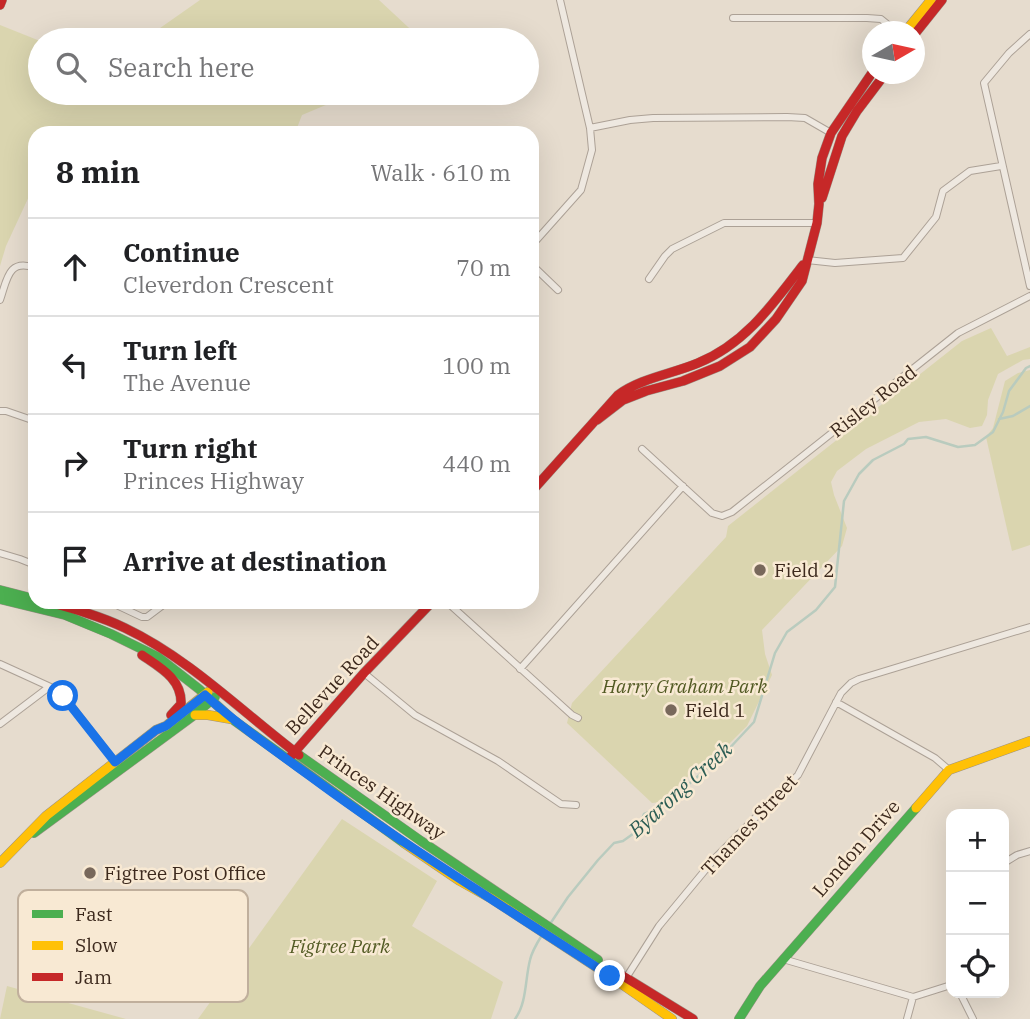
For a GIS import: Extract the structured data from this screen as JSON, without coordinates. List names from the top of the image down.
{
  "streets": {
    "main road": ["Bellevue Road", "Princes Highway", "London Drive"],
    "street": ["Risley Road", "Thames Street"]
  },
  "crossings": [
    ["Bellevue Road", "Princes Highway"],
    ["Princes Highway", "Thames Street"]
  ],
  "water": ["Byarong Creek"],
  "parks": ["Harry Graham Park", "Figtree Park"],
  "places": ["Field 2", "Field 1", "Figtree Post Office"],
  "legend": ["Fast", "Slow", "Jam"],
  "north": "right",
  "page": {
    "search": "Search here",
    "heading": ["8 min", "Walk · 610 m"],
    "list": [
      ["Continue", "Cleverdon Crescent", "70 m"],
      ["Turn left", "The Avenue", "100 m"],
      ["Turn right", "Princes Highway", "440 m"],
      "Arrive at destination"
    ],
    "map_buttons": ["+", "−"]
  }
}
